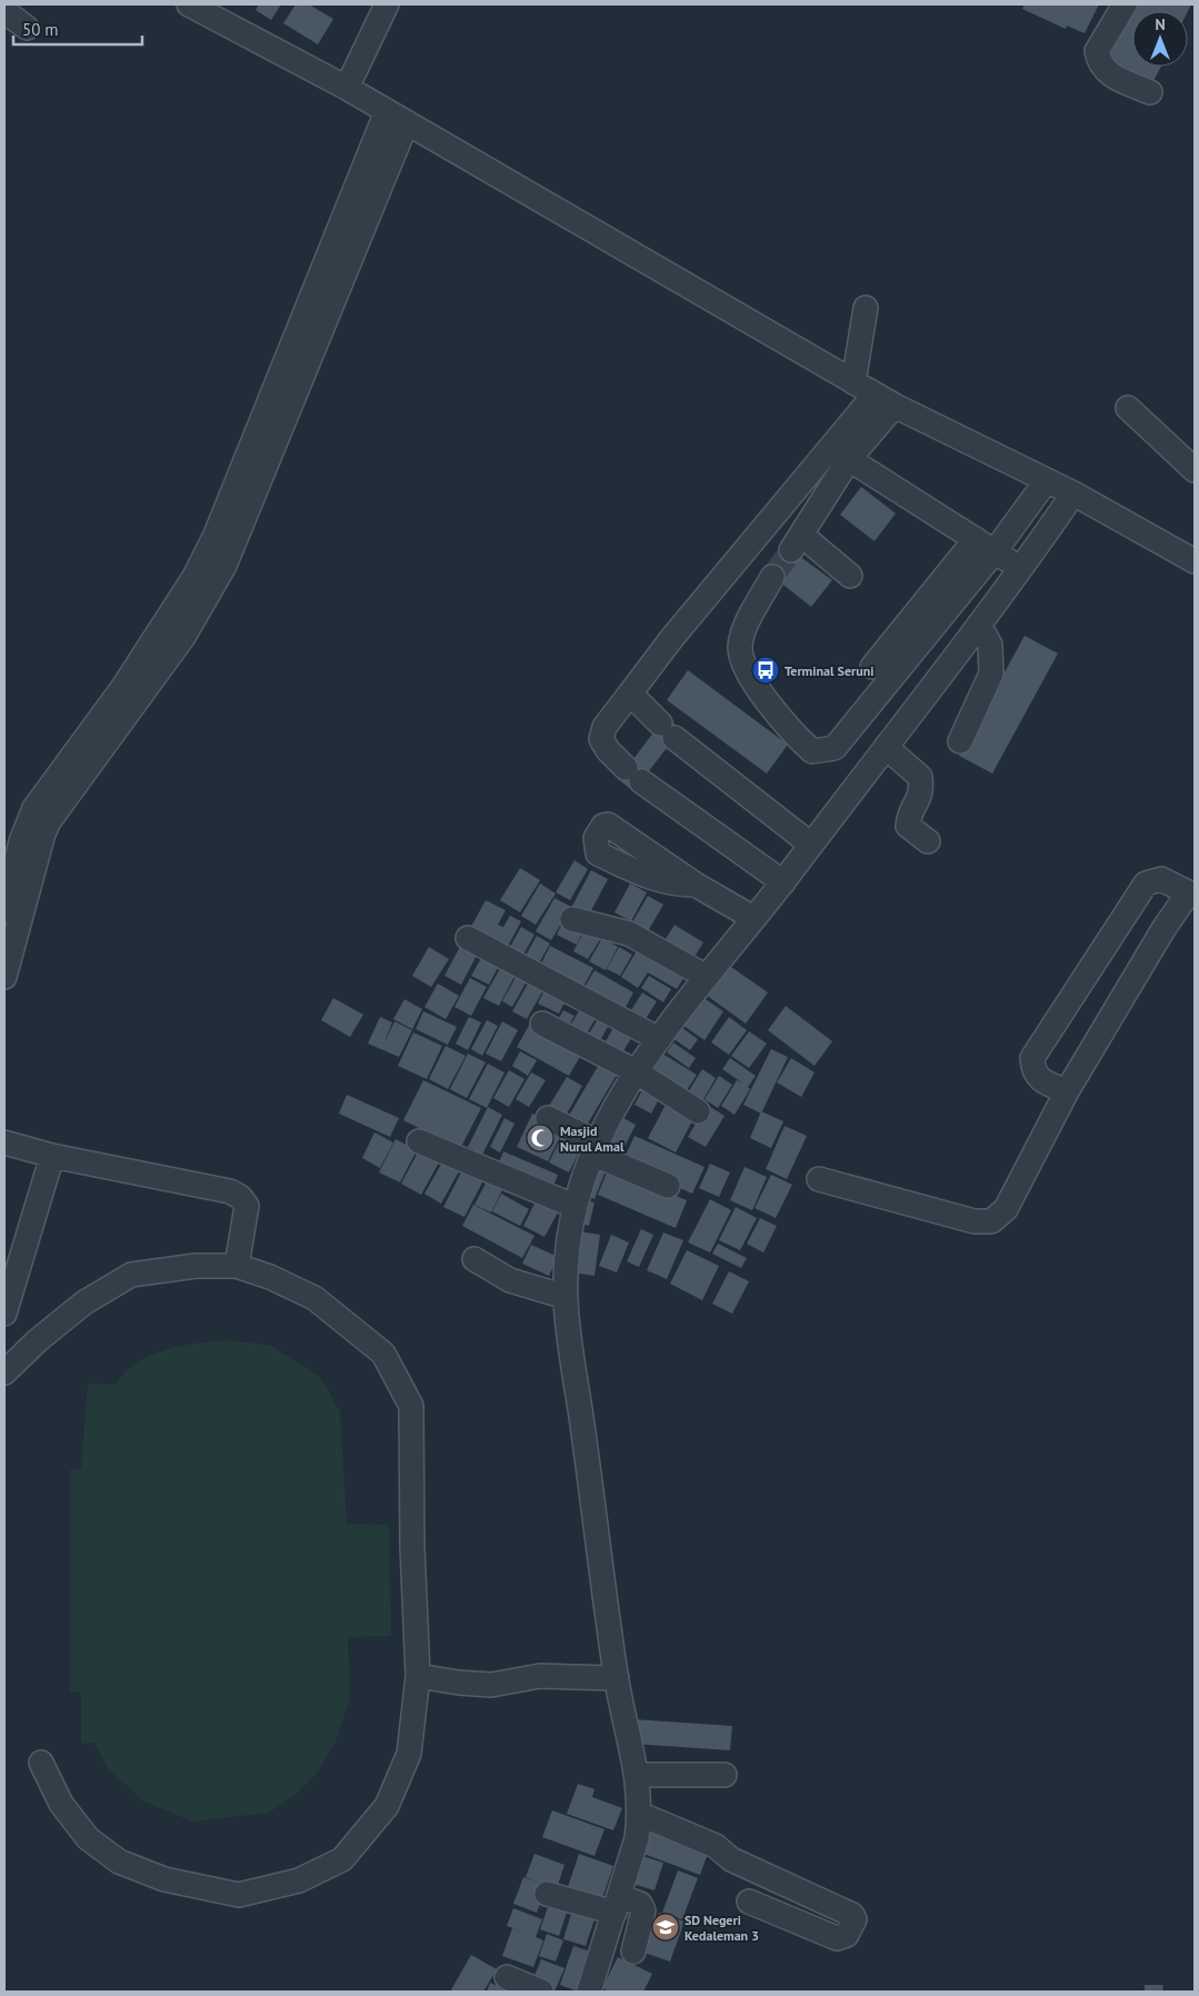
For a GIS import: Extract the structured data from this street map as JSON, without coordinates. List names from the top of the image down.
{
  "places": {
    "bus stop": ["Terminal Seruni"],
    "mosque": ["Masjid Nurul Amal"],
    "school or university": ["SD Negeri Kedaleman 3"]
  },
  "scale_bar": "50 m",
  "north": "top"
}
